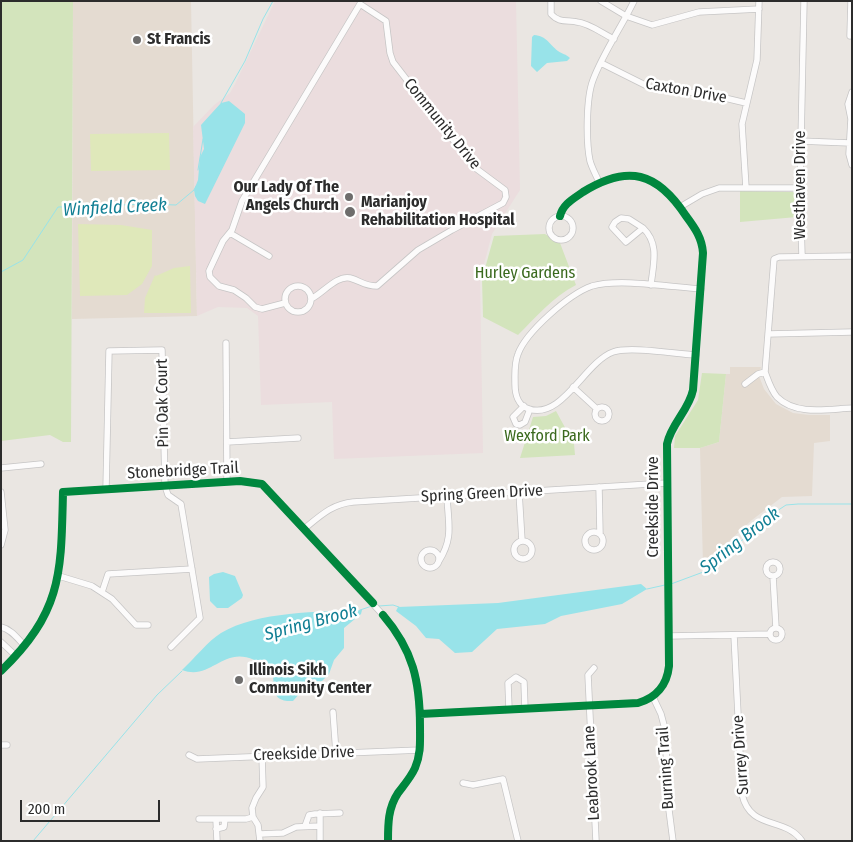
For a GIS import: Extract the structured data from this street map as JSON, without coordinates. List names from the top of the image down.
{
  "streets": {
    "street": [
      "Caxton Drive",
      "Community Drive",
      "Westhaven Drive",
      "Pin Oak Court",
      "Stonebridge Trail",
      "Spring Green Drive",
      "Creekside Drive",
      "Surrey Drive",
      "Burning Trail",
      "Leabrook Lane"
    ]
  },
  "crossings": [
    ["Pin Oak Court", "Stonebridge Trail"],
    ["Stonebridge Trail", "Spring Green Drive"],
    ["Stonebridge Trail", "Creekside Drive"],
    ["Spring Green Drive", "Creekside Drive"],
    ["Creekside Drive", "Burning Trail"]
  ],
  "water": ["Winfield Creek", "Spring Brook"],
  "parks": ["Hurley Gardens", "Wexford Park"],
  "places": [
    "St Francis",
    "Our Lady Of The Angels Church",
    "Marianjoy Rehabilitation Hospital",
    "Illinois Sikh Community Center"
  ],
  "scale_bar": "200 m"
}
